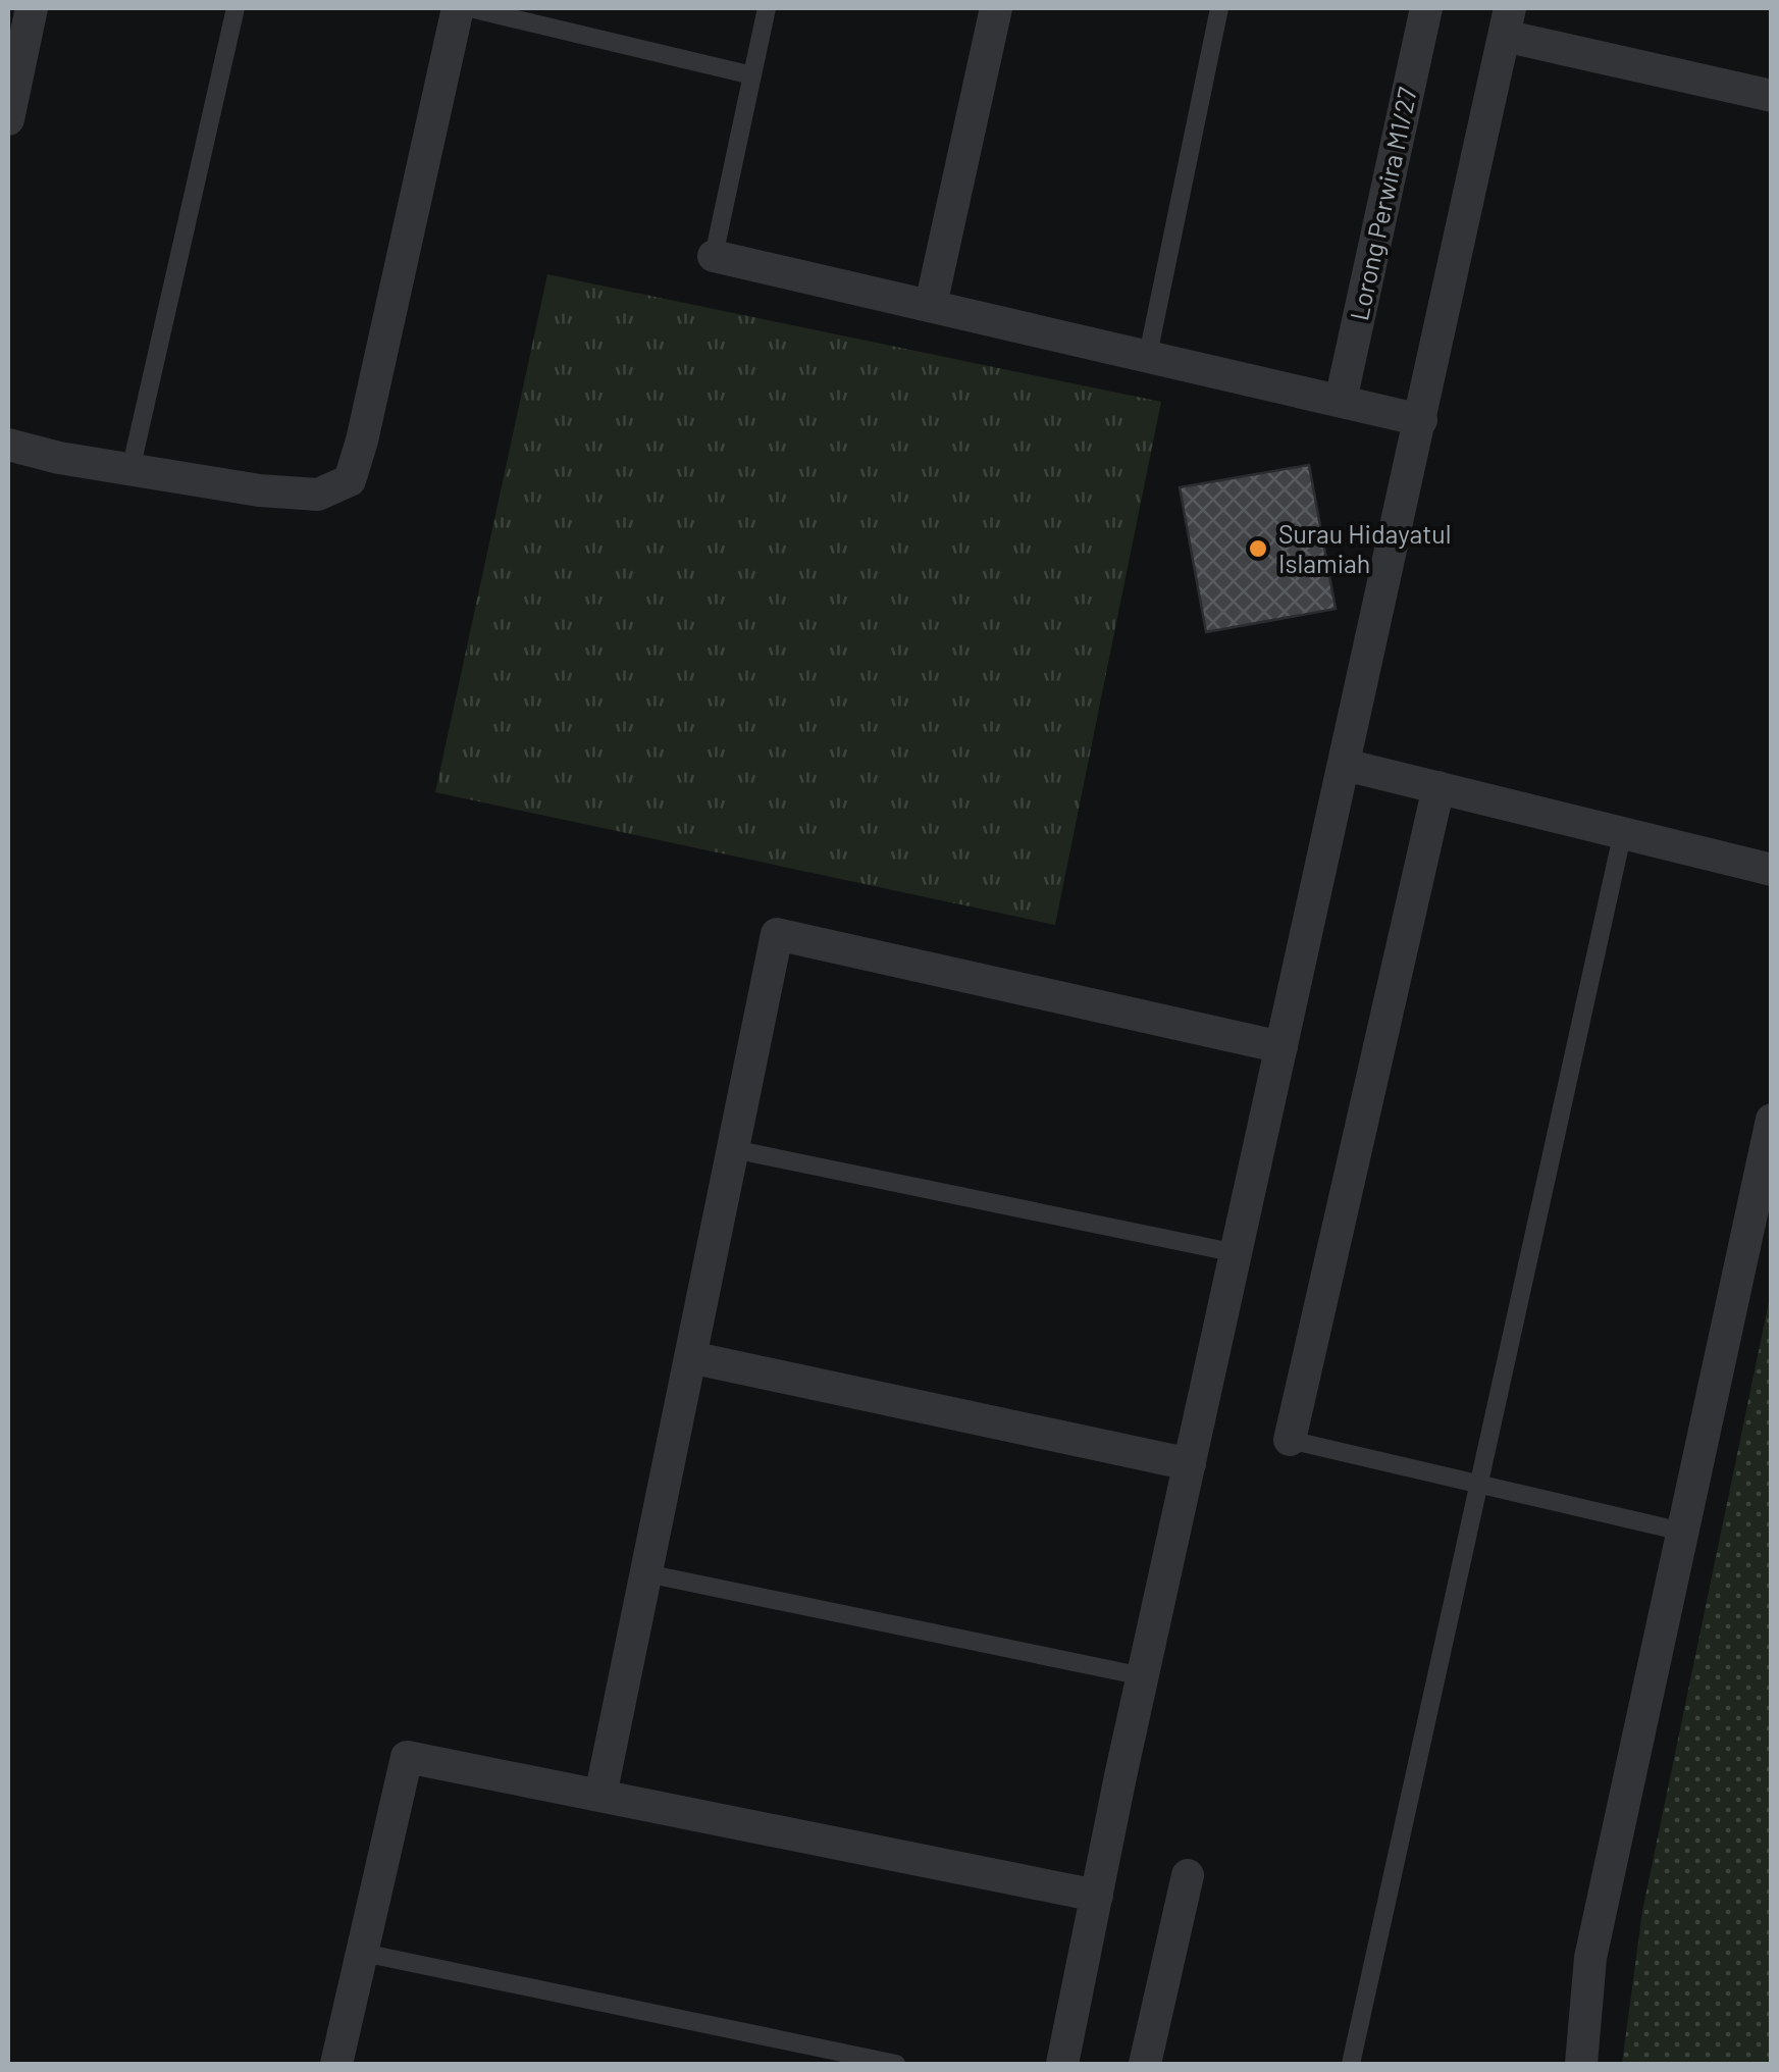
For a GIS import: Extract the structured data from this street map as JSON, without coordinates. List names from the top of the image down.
{
  "streets": {
    "street": ["Lorong Perwira M1/27"]
  },
  "places": ["Surau Hidayatul Islamiah"]
}
